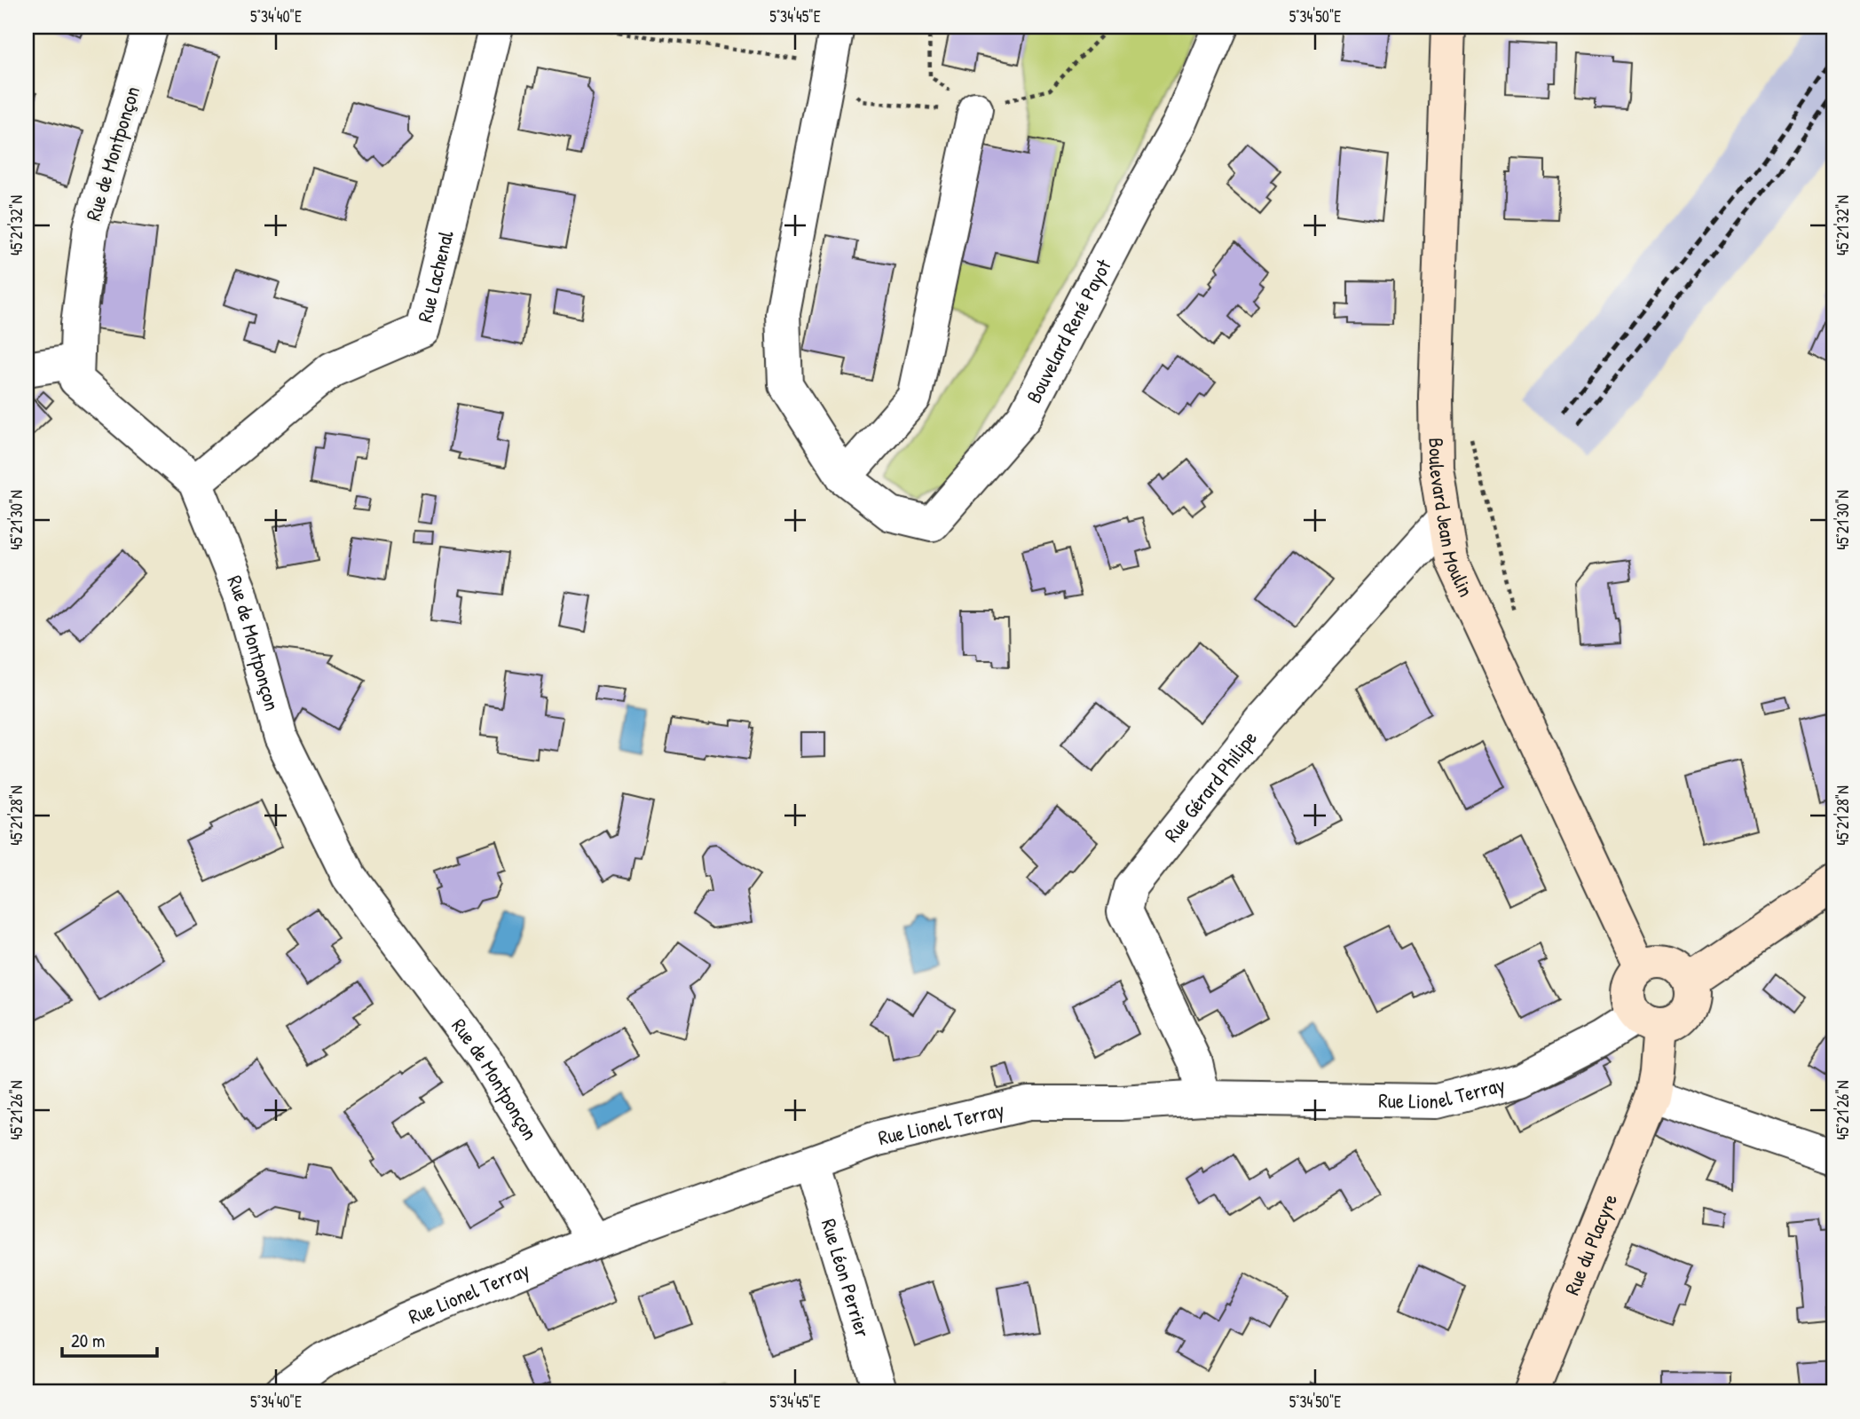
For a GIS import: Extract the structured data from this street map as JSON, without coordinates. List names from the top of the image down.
{
  "streets": {
    "street": [
      "Rue de Montponçon",
      "Rue Lachenal",
      "Bouvelard René Payot",
      "Boulevard Jean Moulin",
      "Rue Gérard Philipe",
      "Rue Lionel Terray",
      "Rue du Placyre",
      "Rue Léon Perrier"
    ]
  },
  "crossings": [
    ["Rue de Montponçon", "Rue Lachenal"],
    ["Rue de Montponçon", "Rue Lionel Terray"],
    ["Boulevard Jean Moulin", "Rue Gérard Philipe"],
    ["Boulevard Jean Moulin", "Rue Lionel Terray"],
    ["Boulevard Jean Moulin", "Rue du Placyre"],
    ["Rue Gérard Philipe", "Rue Lionel Terray"],
    ["Rue Lionel Terray", "Rue du Placyre"],
    ["Rue Lionel Terray", "Rue Léon Perrier"]
  ],
  "scale_bar": "20 m",
  "coordinates": [
    "5°34'40\"E",
    "5°34'45\"E",
    "5°34'50\"E",
    "45°21'32\"N",
    "45°21'30\"N",
    "45°21'28\"N",
    "45°21'26\"N"
  ]
}
